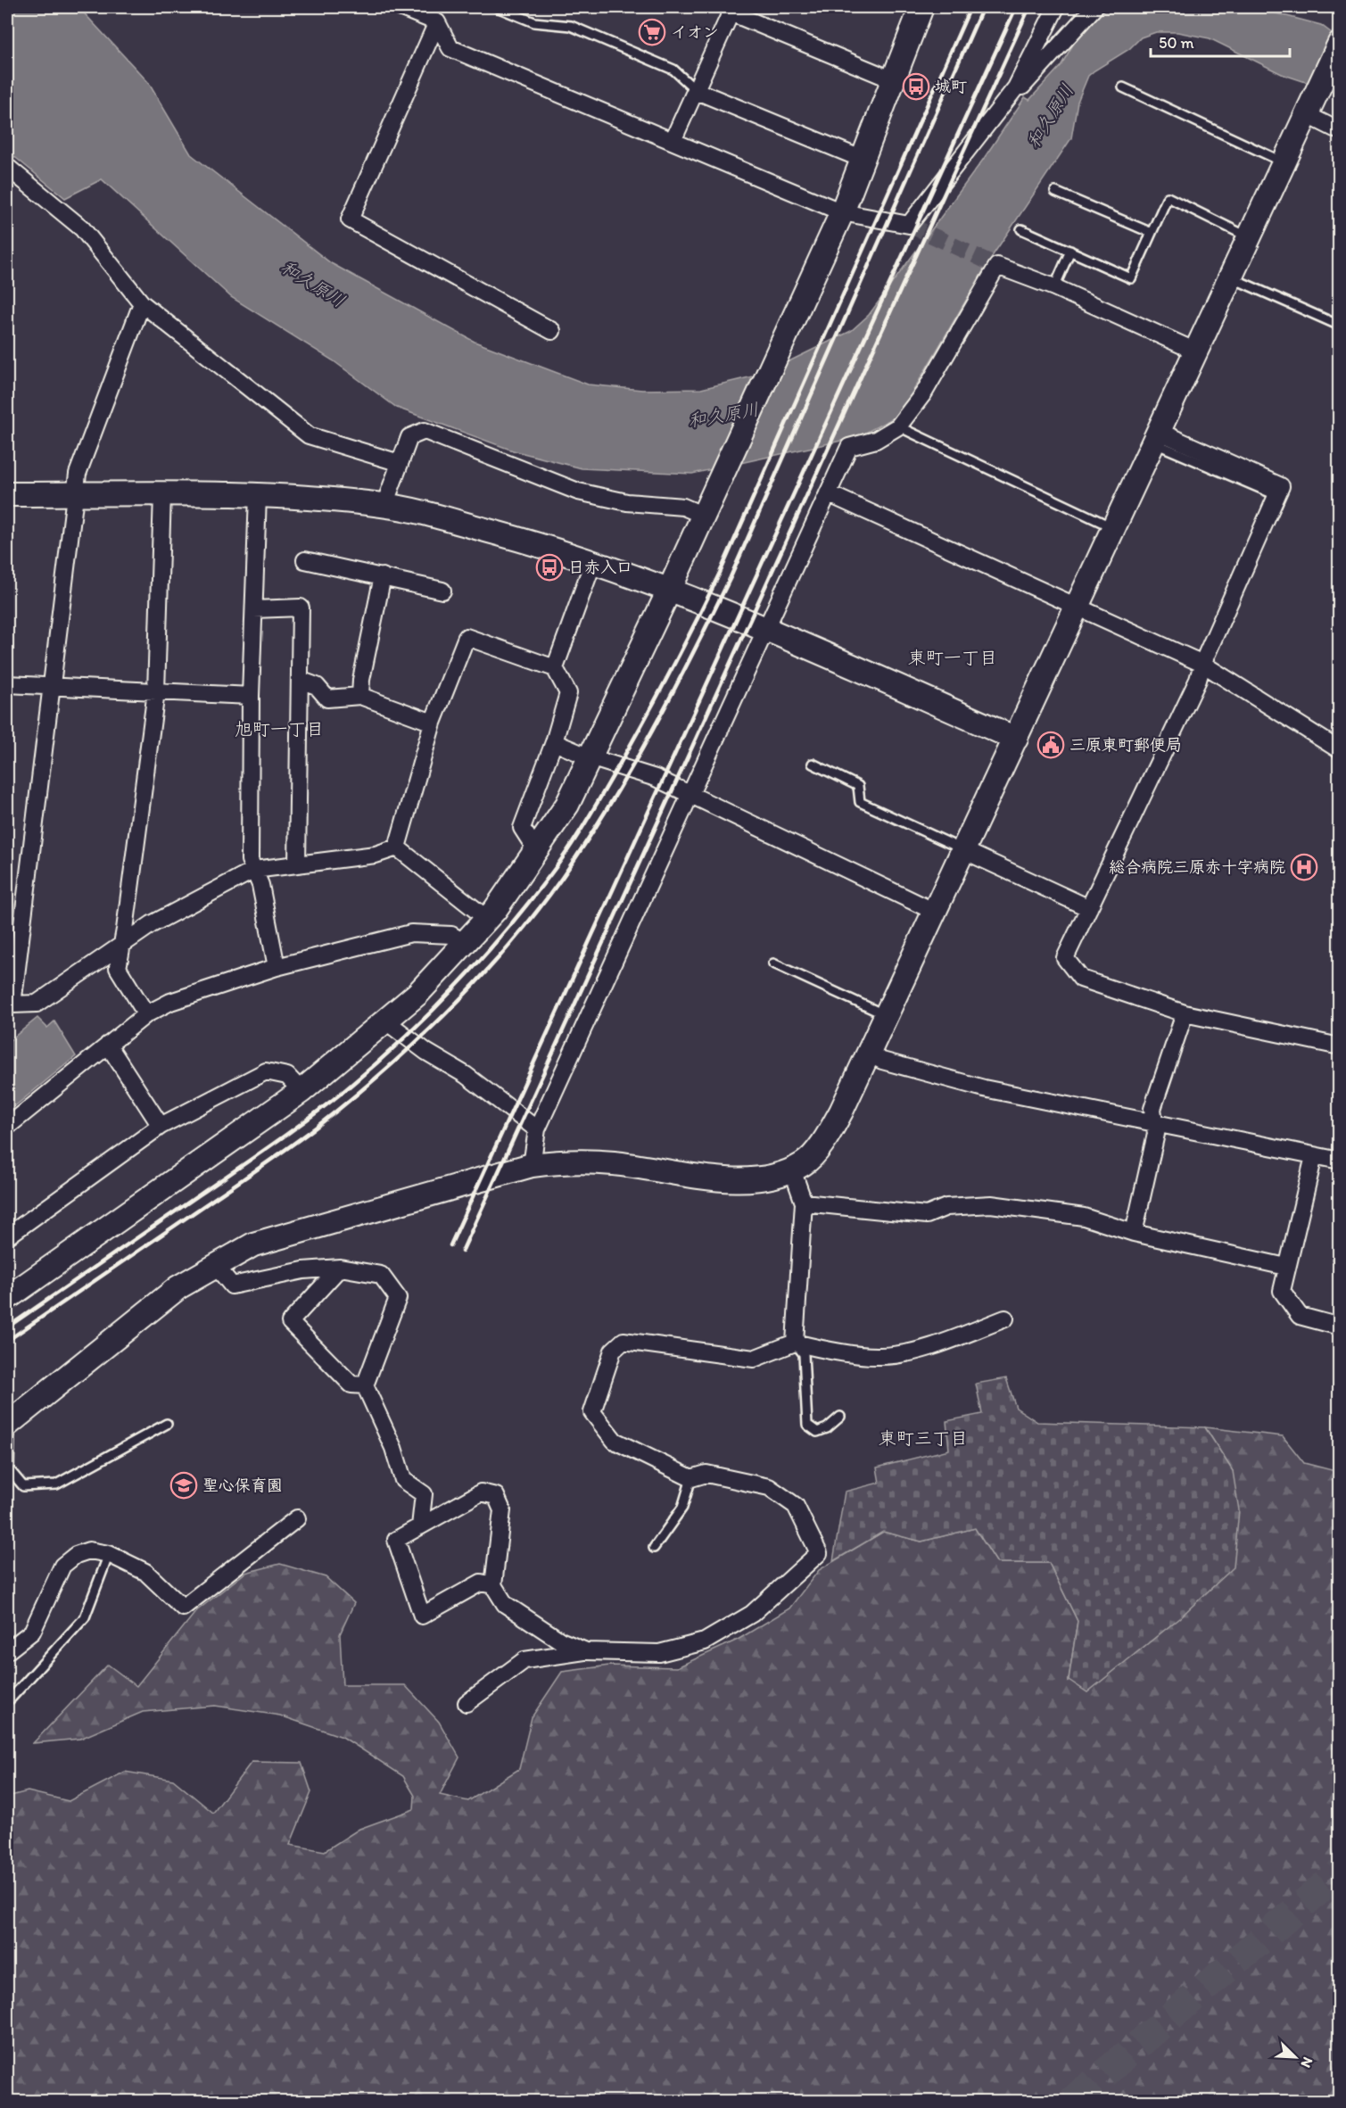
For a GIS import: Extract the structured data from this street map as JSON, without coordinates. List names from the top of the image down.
{
  "districts": ["東町一丁目", "旭町一丁目", "東町三丁目"],
  "water": ["和久原川"],
  "places": {
    "supermarket": ["イオン"],
    "bus stop": ["城町", "日赤入口"],
    "public building": ["三原東町郵便局"],
    "hospital": ["総合病院三原赤十字病院"],
    "school or university": ["聖心保育園"]
  },
  "scale_bar": "50 m",
  "north": "bottom right"
}
